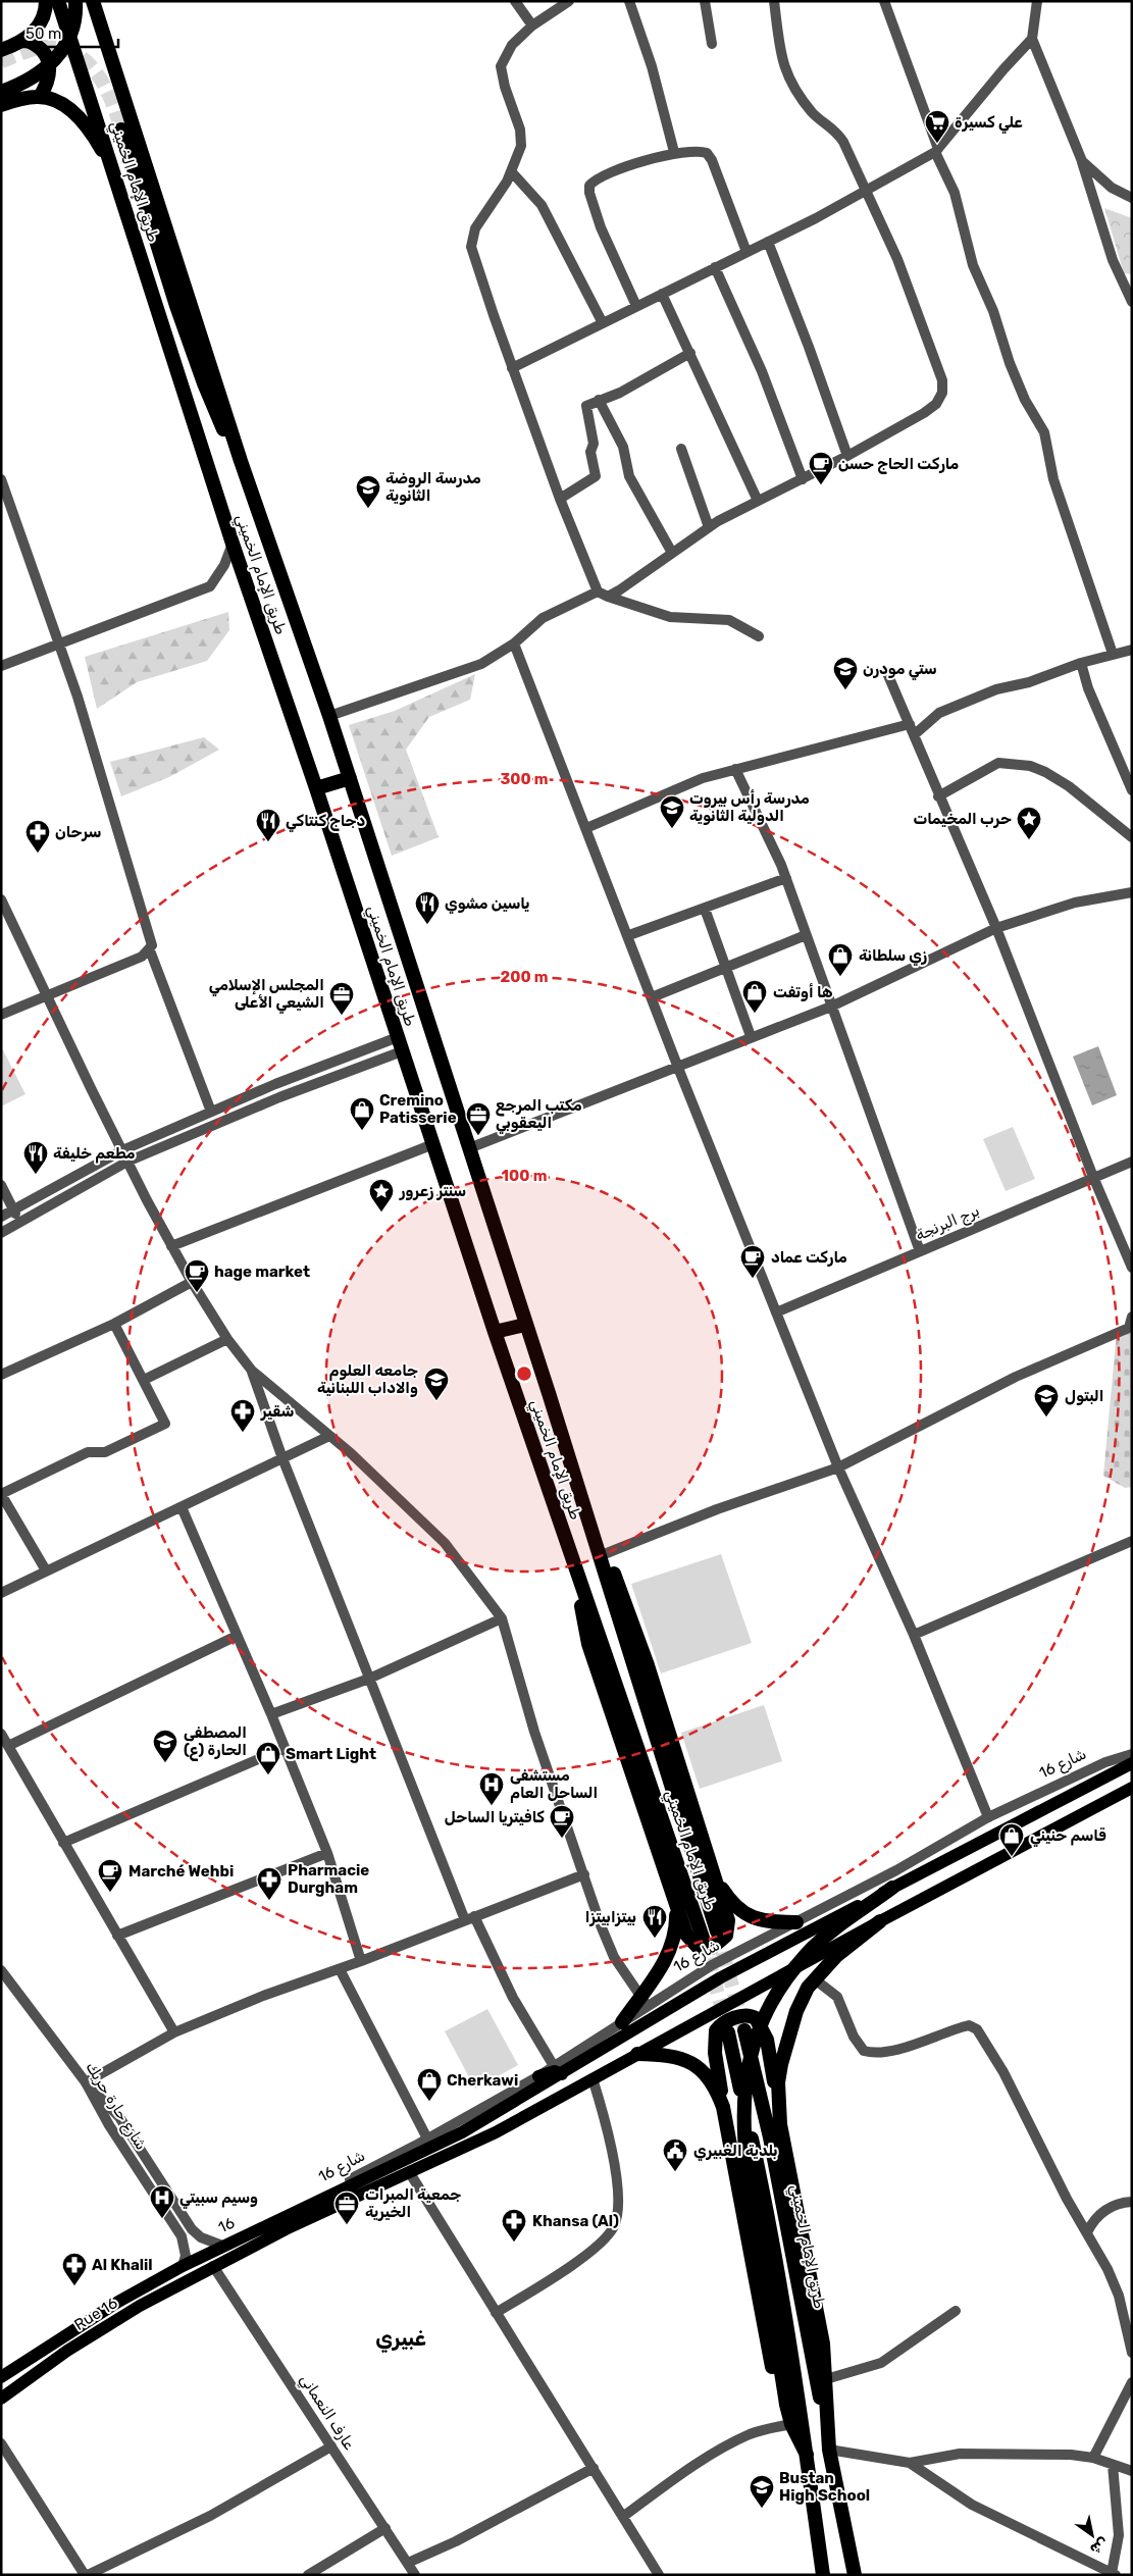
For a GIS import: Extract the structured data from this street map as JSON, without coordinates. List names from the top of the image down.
{
  "streets": {
    "highway": ["طريق الإمام الخميني"],
    "main road": ["شارع 16", "16", "Rue 16"],
    "street": ["برج البرنجة", "شارع حارة حريك", "عارف النعماني"]
  },
  "crossings": [
    ["شارع 16", "16"],
    ["شارع حارة حريك", "16"],
    ["Rue 16", "عارف النعماني"]
  ],
  "districts": ["غبيري"],
  "places": {
    "supermarket": ["علي كسيرة"],
    "cafe": [
      "ماركت الحاج حسن",
      "ماركت عماد",
      "hage market",
      "كافيتريا الساحل",
      "Marché Wehbi"
    ],
    "school or university": [
      "مدرسة الروضة الثانوية",
      "ستي مودرن",
      "مدرسة رأس بيروت الدولية الثانوية",
      "جامعه العلوم والاداب اللبنانية",
      "البتول",
      "المصطفى الحارة (ع)",
      "Bustan High School"
    ],
    "place": ["حرب المخيمات", "سنتر زعرور"],
    "restaurant": [
      "دجاج كنتاكي",
      "ياسين مشوي",
      "مطعم خليفة",
      "بيتزابيتزا"
    ],
    "pharmacy": [
      "سرحان",
      "شقير",
      "Pharmacie Durgham",
      "Khansa (Al)",
      "Al Khalil"
    ],
    "shop": [
      "زي سلطانة",
      "ها أوتفت",
      "Cremino Patisserie",
      "Smart Light",
      "قاسم حنيني",
      "Cherkawi"
    ],
    "office": ["المجلس الإسلامي الشيعي الأعلى", "مكتب المرجع اليعقوبي", "جمعية المبرات الخيرية"],
    "hospital": ["مستشفى الساحل العام", "وسيم سبيتي"],
    "public building": ["بلدية الغبيري"]
  },
  "scale_bar": "50 m",
  "north": "bottom right",
  "rings": ["300 m", "200 m", "100 m"]
}
